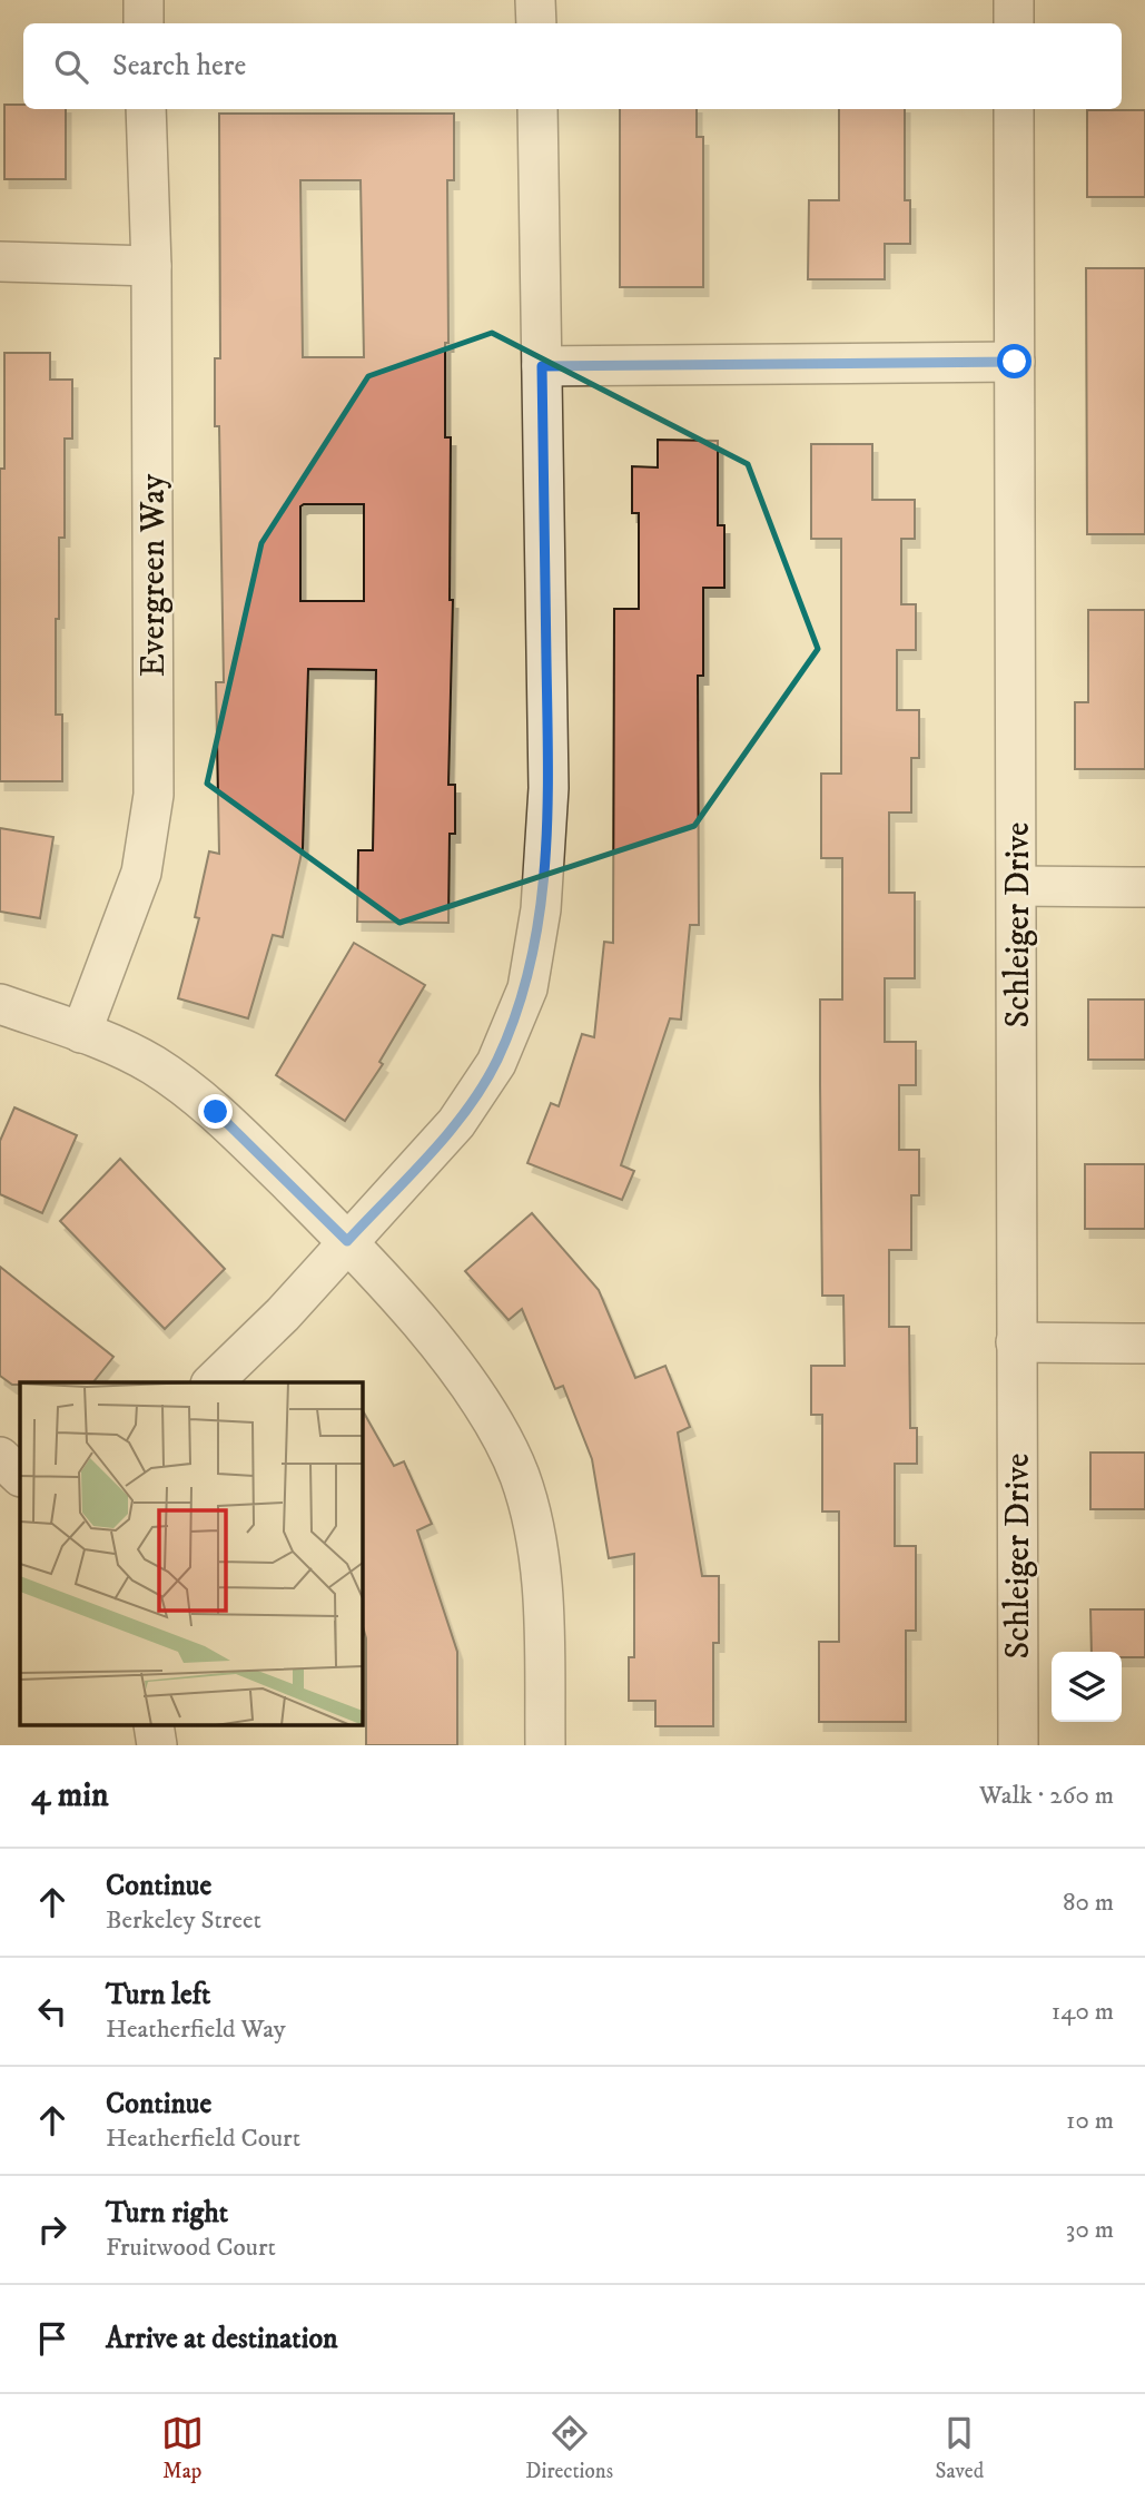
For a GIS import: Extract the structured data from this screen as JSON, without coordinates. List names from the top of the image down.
{
  "streets": {
    "street": ["Evergreen Way", "Schleiger Drive"]
  },
  "page": {
    "search": "Search here",
    "heading": ["4 min", "Walk · 260 m"],
    "list": [
      ["Continue", "Berkeley Street", "80 m"],
      ["Turn left", "Heatherfield Way", "140 m"],
      ["Continue", "Heatherfield Court", "10 m"],
      ["Turn right", "Fruitwood Court", "30 m"],
      "Arrive at destination"
    ],
    "nav": ["Map", "Directions", "Saved"]
  }
}
